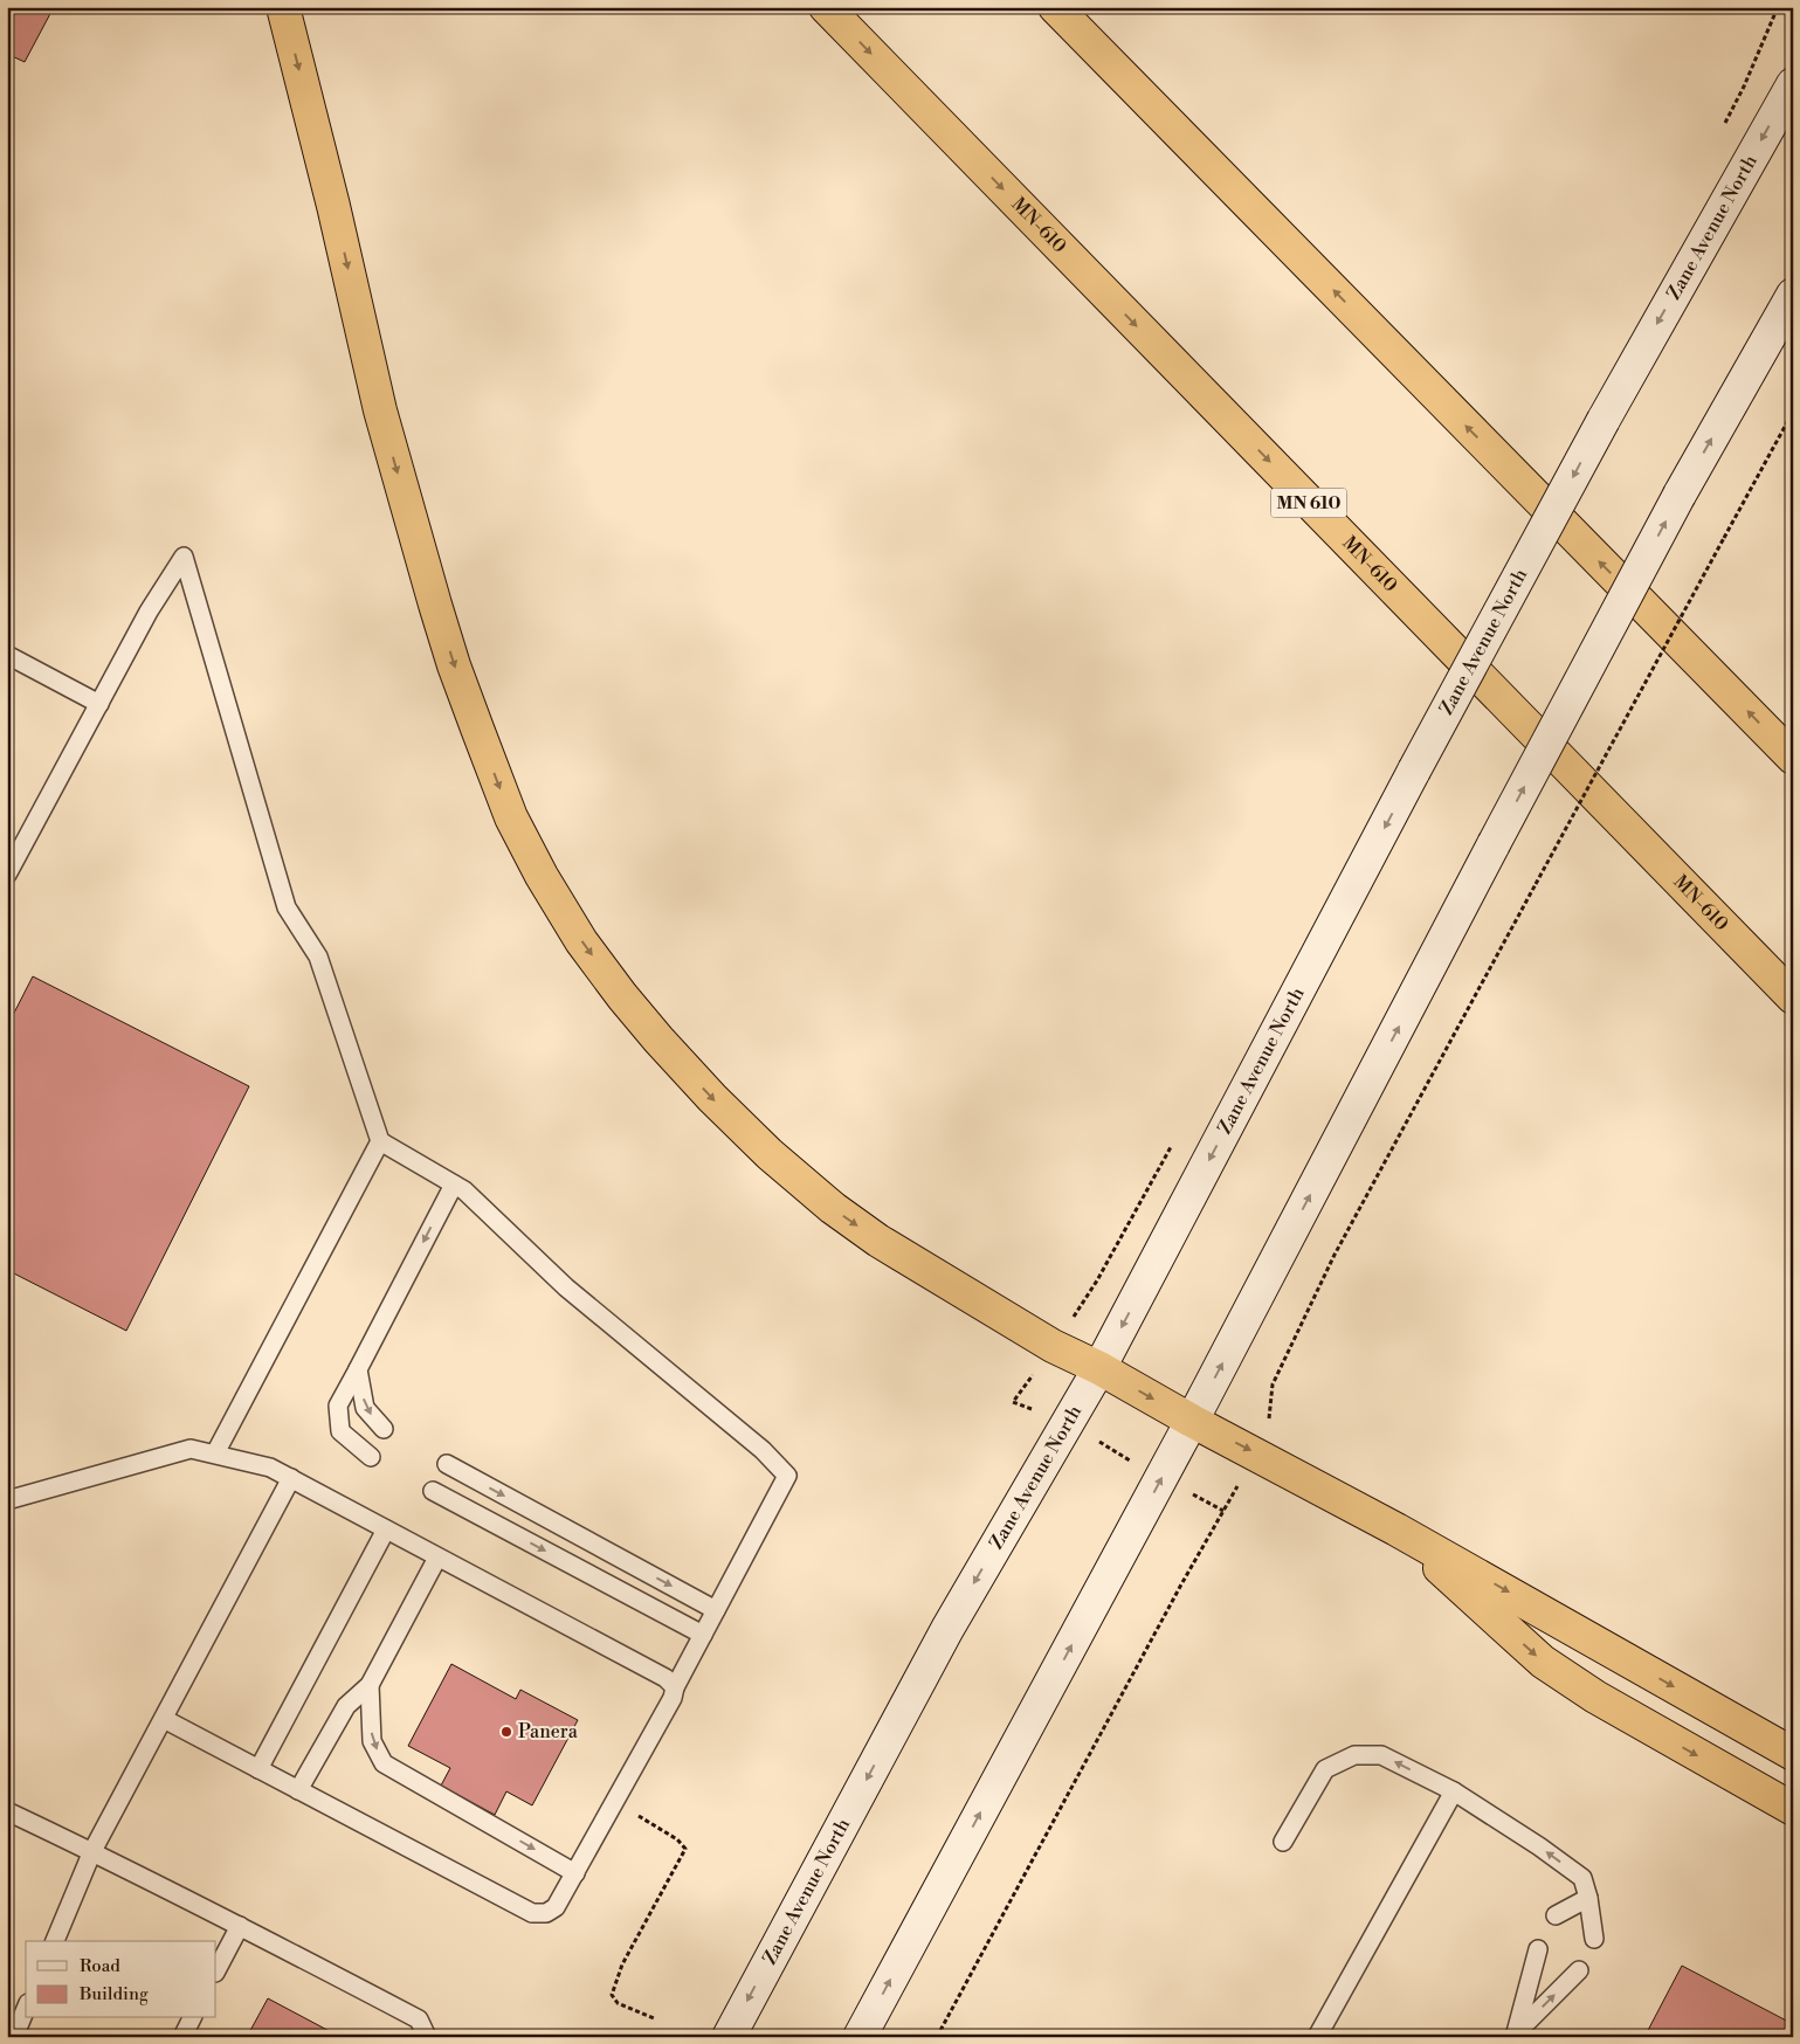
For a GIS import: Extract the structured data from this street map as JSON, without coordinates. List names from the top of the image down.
{
  "streets": {
    "highway": ["MN-610", "MN 610"],
    "main road": ["Zane Avenue North"]
  },
  "places": ["Panera"],
  "legend": ["Road", "Building"]
}
